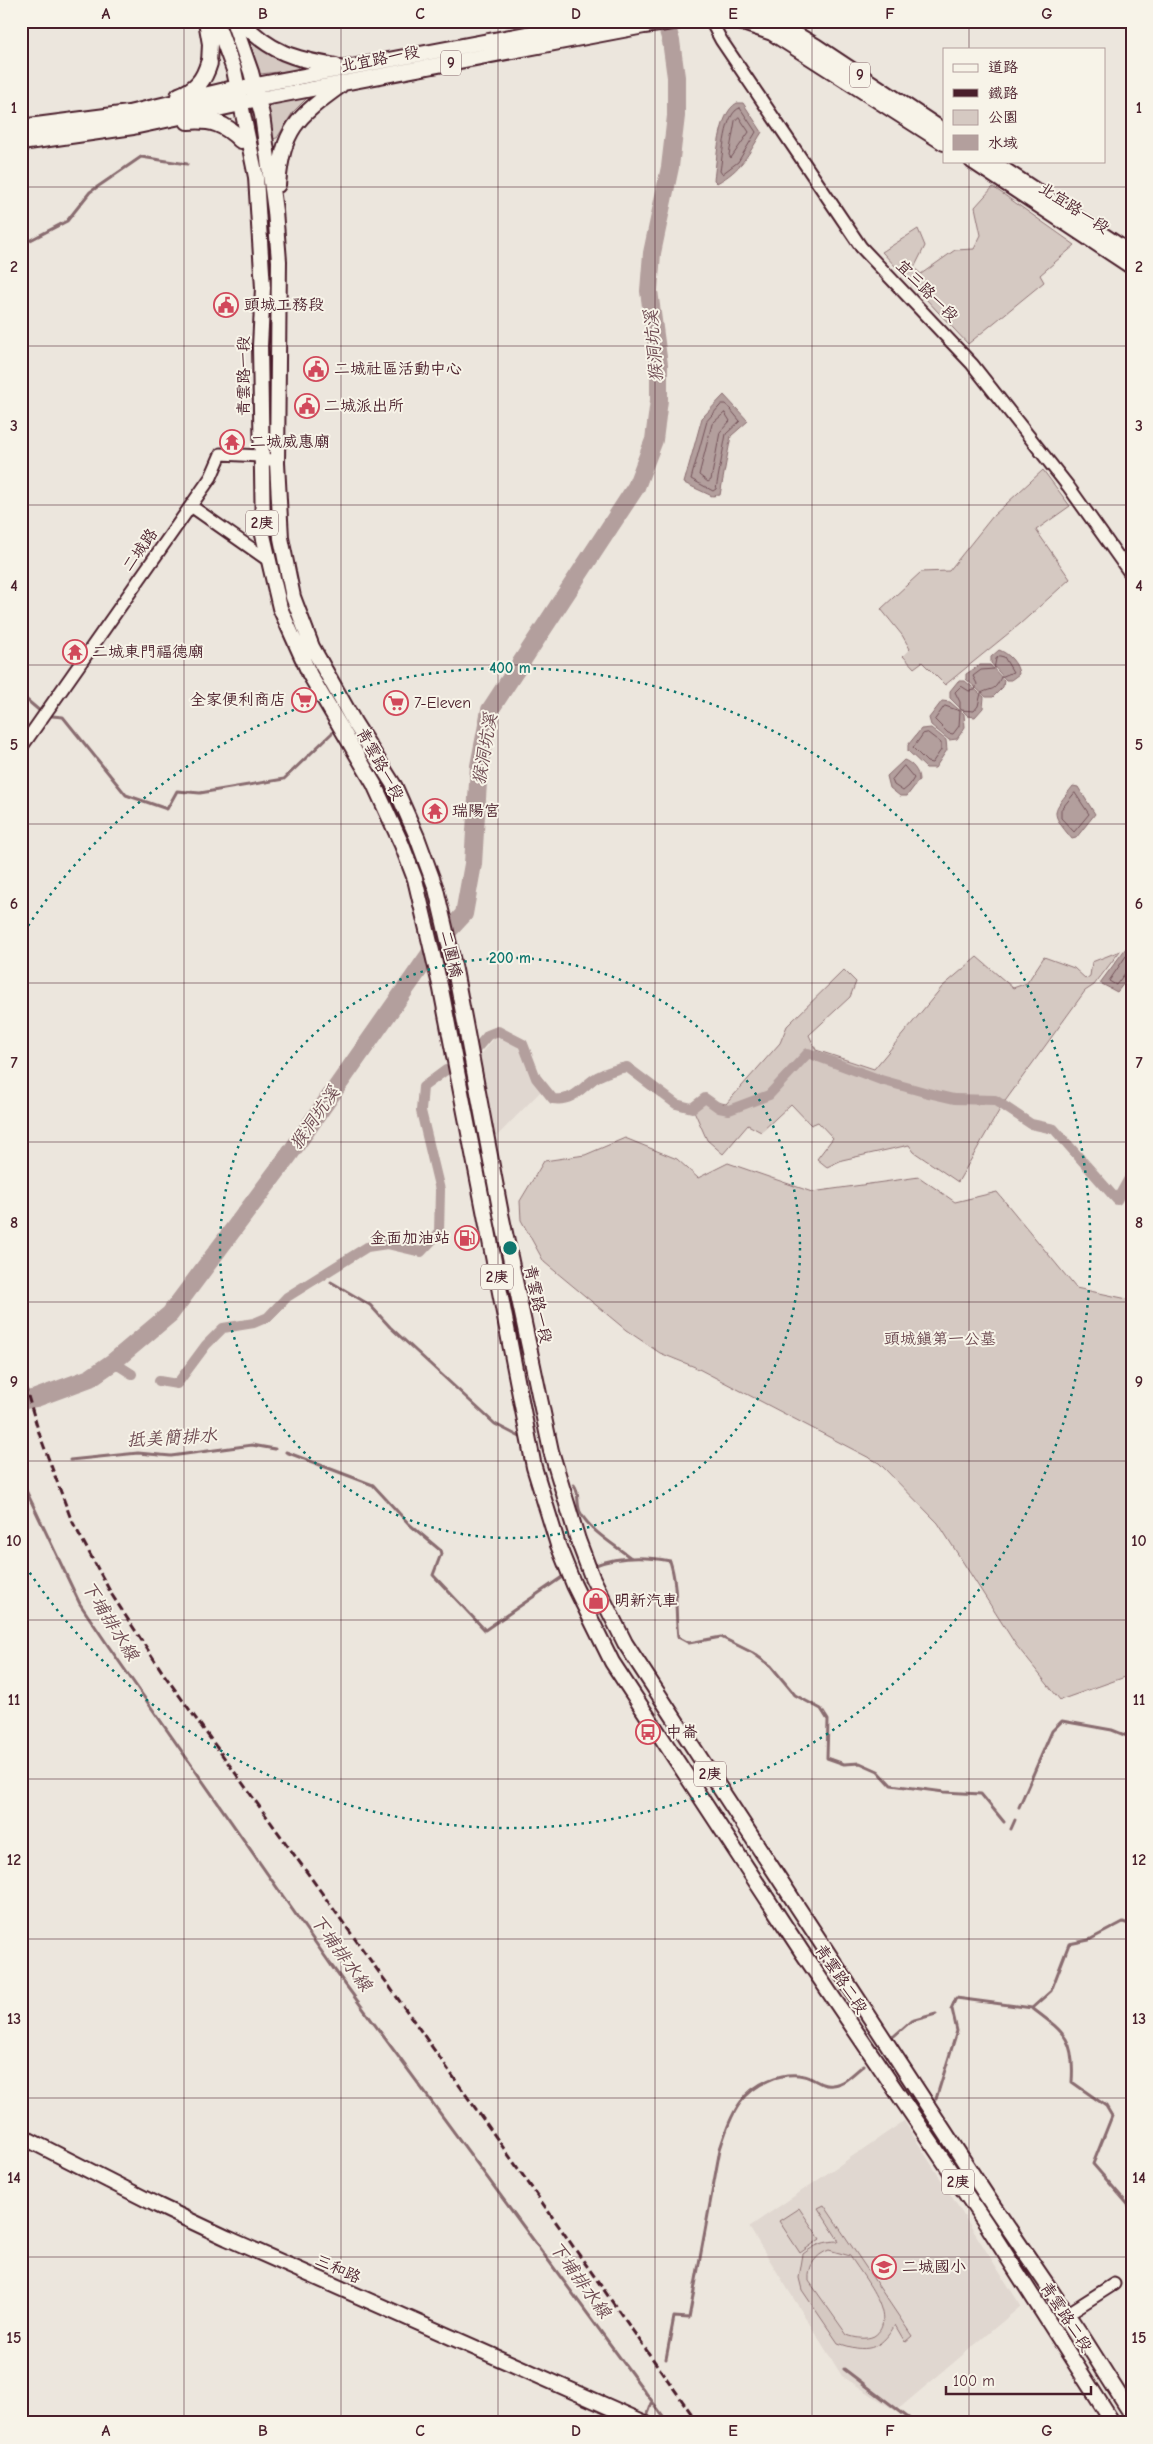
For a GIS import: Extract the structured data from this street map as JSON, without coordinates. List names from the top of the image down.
{
  "streets": {
    "main road": [
      "北宜路一段",
      "9",
      "青雲路一段",
      "2庚",
      "二圍橋",
      "青雲路二段",
      "三和路"
    ],
    "street": ["宜三路一段", "二城路"]
  },
  "crossings": [
    ["北宜路一段", "9"],
    ["北宜路一段", "青雲路一段"],
    ["9", "青雲路一段"],
    ["青雲路一段", "二城路"],
    ["青雲路一段", "二圍橋"],
    ["青雲路一段", "青雲路二段"],
    ["二圍橋", "青雲路二段"]
  ],
  "water": ["猴洞坑溪", "抵美簡排水", "下埔排水線"],
  "parks": ["頭城鎮第一公墓"],
  "places": {
    "public building": ["頭城工務段", "二城社區活動中心", "二城派出所"],
    "temple": ["二城威惠廟", "二城東門福德廟", "瑞陽宮"],
    "supermarket": ["全家便利商店", "7-Eleven"],
    "fuel station": ["金面加油站"],
    "shop": ["明新汽車"],
    "bus stop": ["中崙"],
    "school or university": ["二城國小"]
  },
  "legend": [
    "道路",
    "鐵路",
    "公園",
    "水域"
  ],
  "scale_bar": "100 m",
  "grid": {
    "columns": [
      "A",
      "B",
      "C",
      "D",
      "E",
      "F",
      "G"
    ],
    "rows": [
      "1",
      "2",
      "3",
      "4",
      "5",
      "6",
      "7",
      "8",
      "9",
      "10",
      "11",
      "12",
      "13",
      "14",
      "15"
    ]
  },
  "rings": ["400 m", "200 m"]
}
